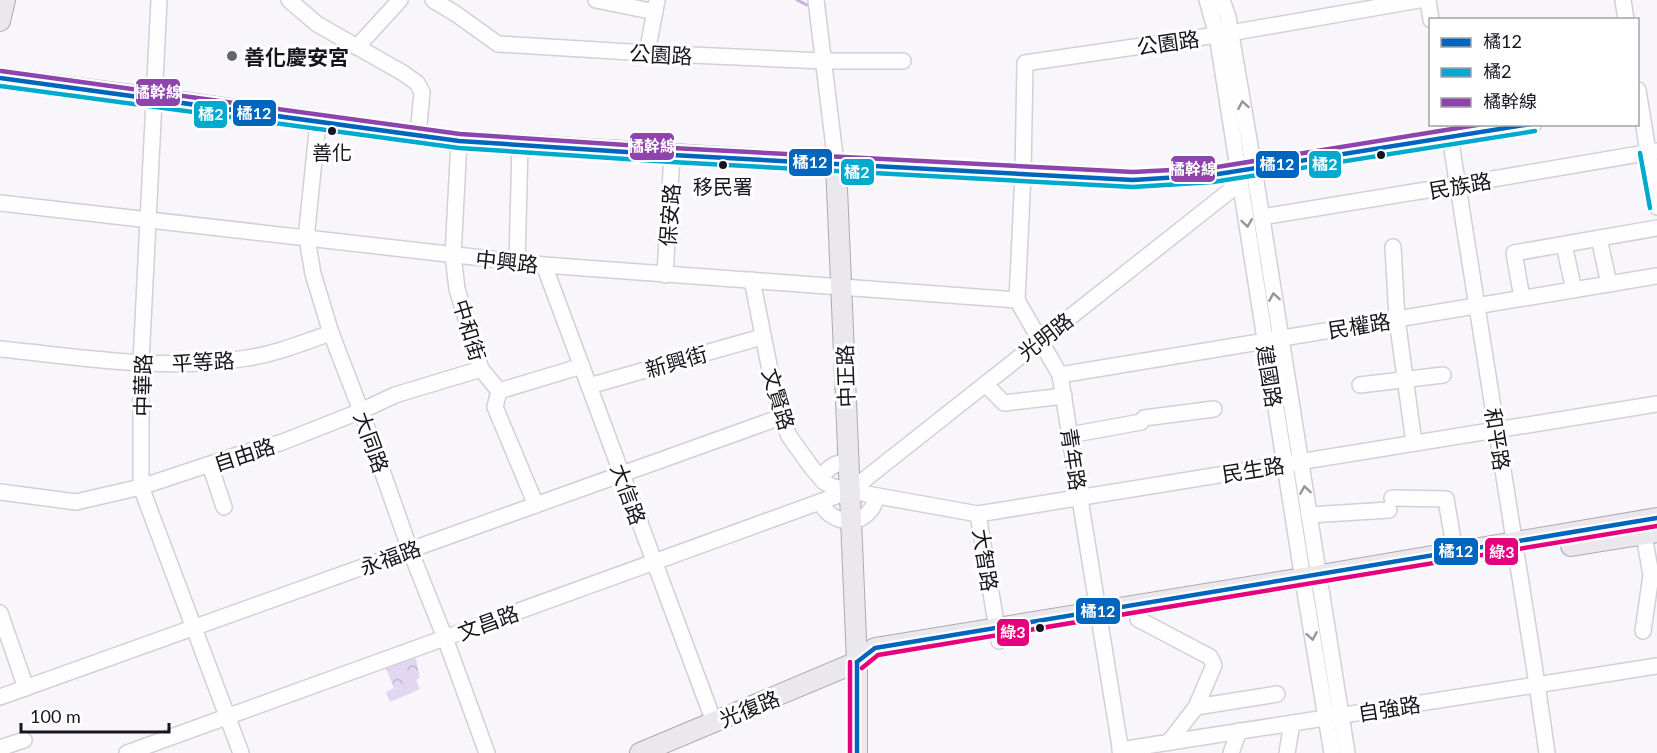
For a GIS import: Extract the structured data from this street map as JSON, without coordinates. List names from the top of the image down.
{
  "streets": {
    "main road": ["中正路", "光復路"],
    "street": [
      "公園路",
      "民族路",
      "保安路",
      "中興路",
      "民權路",
      "中和街",
      "光明路",
      "平等路",
      "新興街",
      "建國路",
      "中華路",
      "文賢路",
      "和平路",
      "大同路",
      "自由路",
      "青年路",
      "民生路",
      "大信路",
      "永福路",
      "大智路",
      "文昌路",
      "自強路"
    ]
  },
  "crossings": [
    ["公園路", "中正路"],
    ["公園路", "建國路"],
    ["民族路", "建國路"],
    ["民族路", "和平路"],
    ["保安路", "中興路"],
    ["中興路", "中和街"],
    ["中興路", "中正路"],
    ["中興路", "中華路"],
    ["中興路", "文賢路"],
    ["中興路", "大同路"],
    ["中興路", "青年路"],
    ["中興路", "大信路"],
    ["民權路", "建國路"],
    ["民權路", "和平路"],
    ["民權路", "青年路"],
    ["中和街", "自由路"],
    ["光明路", "中正路"],
    ["光明路", "建國路"],
    ["光明路", "文賢路"],
    ["光明路", "青年路"],
    ["光明路", "民生路"],
    ["光明路", "文昌路"],
    ["平等路", "中華路"],
    ["平等路", "大同路"],
    ["新興街", "文賢路"],
    ["新興街", "大信路"],
    ["中正路", "文賢路"],
    ["中正路", "民生路"],
    ["中正路", "文昌路"],
    ["中正路", "光復路"],
    ["建國路", "民生路"],
    ["建國路", "自強路"],
    ["中華路", "自由路"],
    ["中華路", "永福路"],
    ["中華路", "文昌路"],
    ["文賢路", "民生路"],
    ["文賢路", "永福路"],
    ["文賢路", "文昌路"],
    ["和平路", "民生路"],
    ["和平路", "自強路"],
    ["大同路", "自由路"],
    ["大同路", "永福路"],
    ["大同路", "文昌路"],
    ["青年路", "民生路"],
    ["青年路", "光復路"],
    ["青年路", "自強路"],
    ["民生路", "大智路"],
    ["民生路", "文昌路"],
    ["大信路", "永福路"],
    ["大信路", "文昌路"],
    ["大信路", "光復路"],
    ["大智路", "光復路"]
  ],
  "places": ["善化慶安宮", "善化", "移民署"],
  "lines": [
    "transit line 橘幹線",
    "transit line 橘12",
    "transit line 橘2",
    "transit line 綠3"
  ],
  "legend": ["橘12", "橘2", "橘幹線"],
  "scale_bar": "100 m"
}
